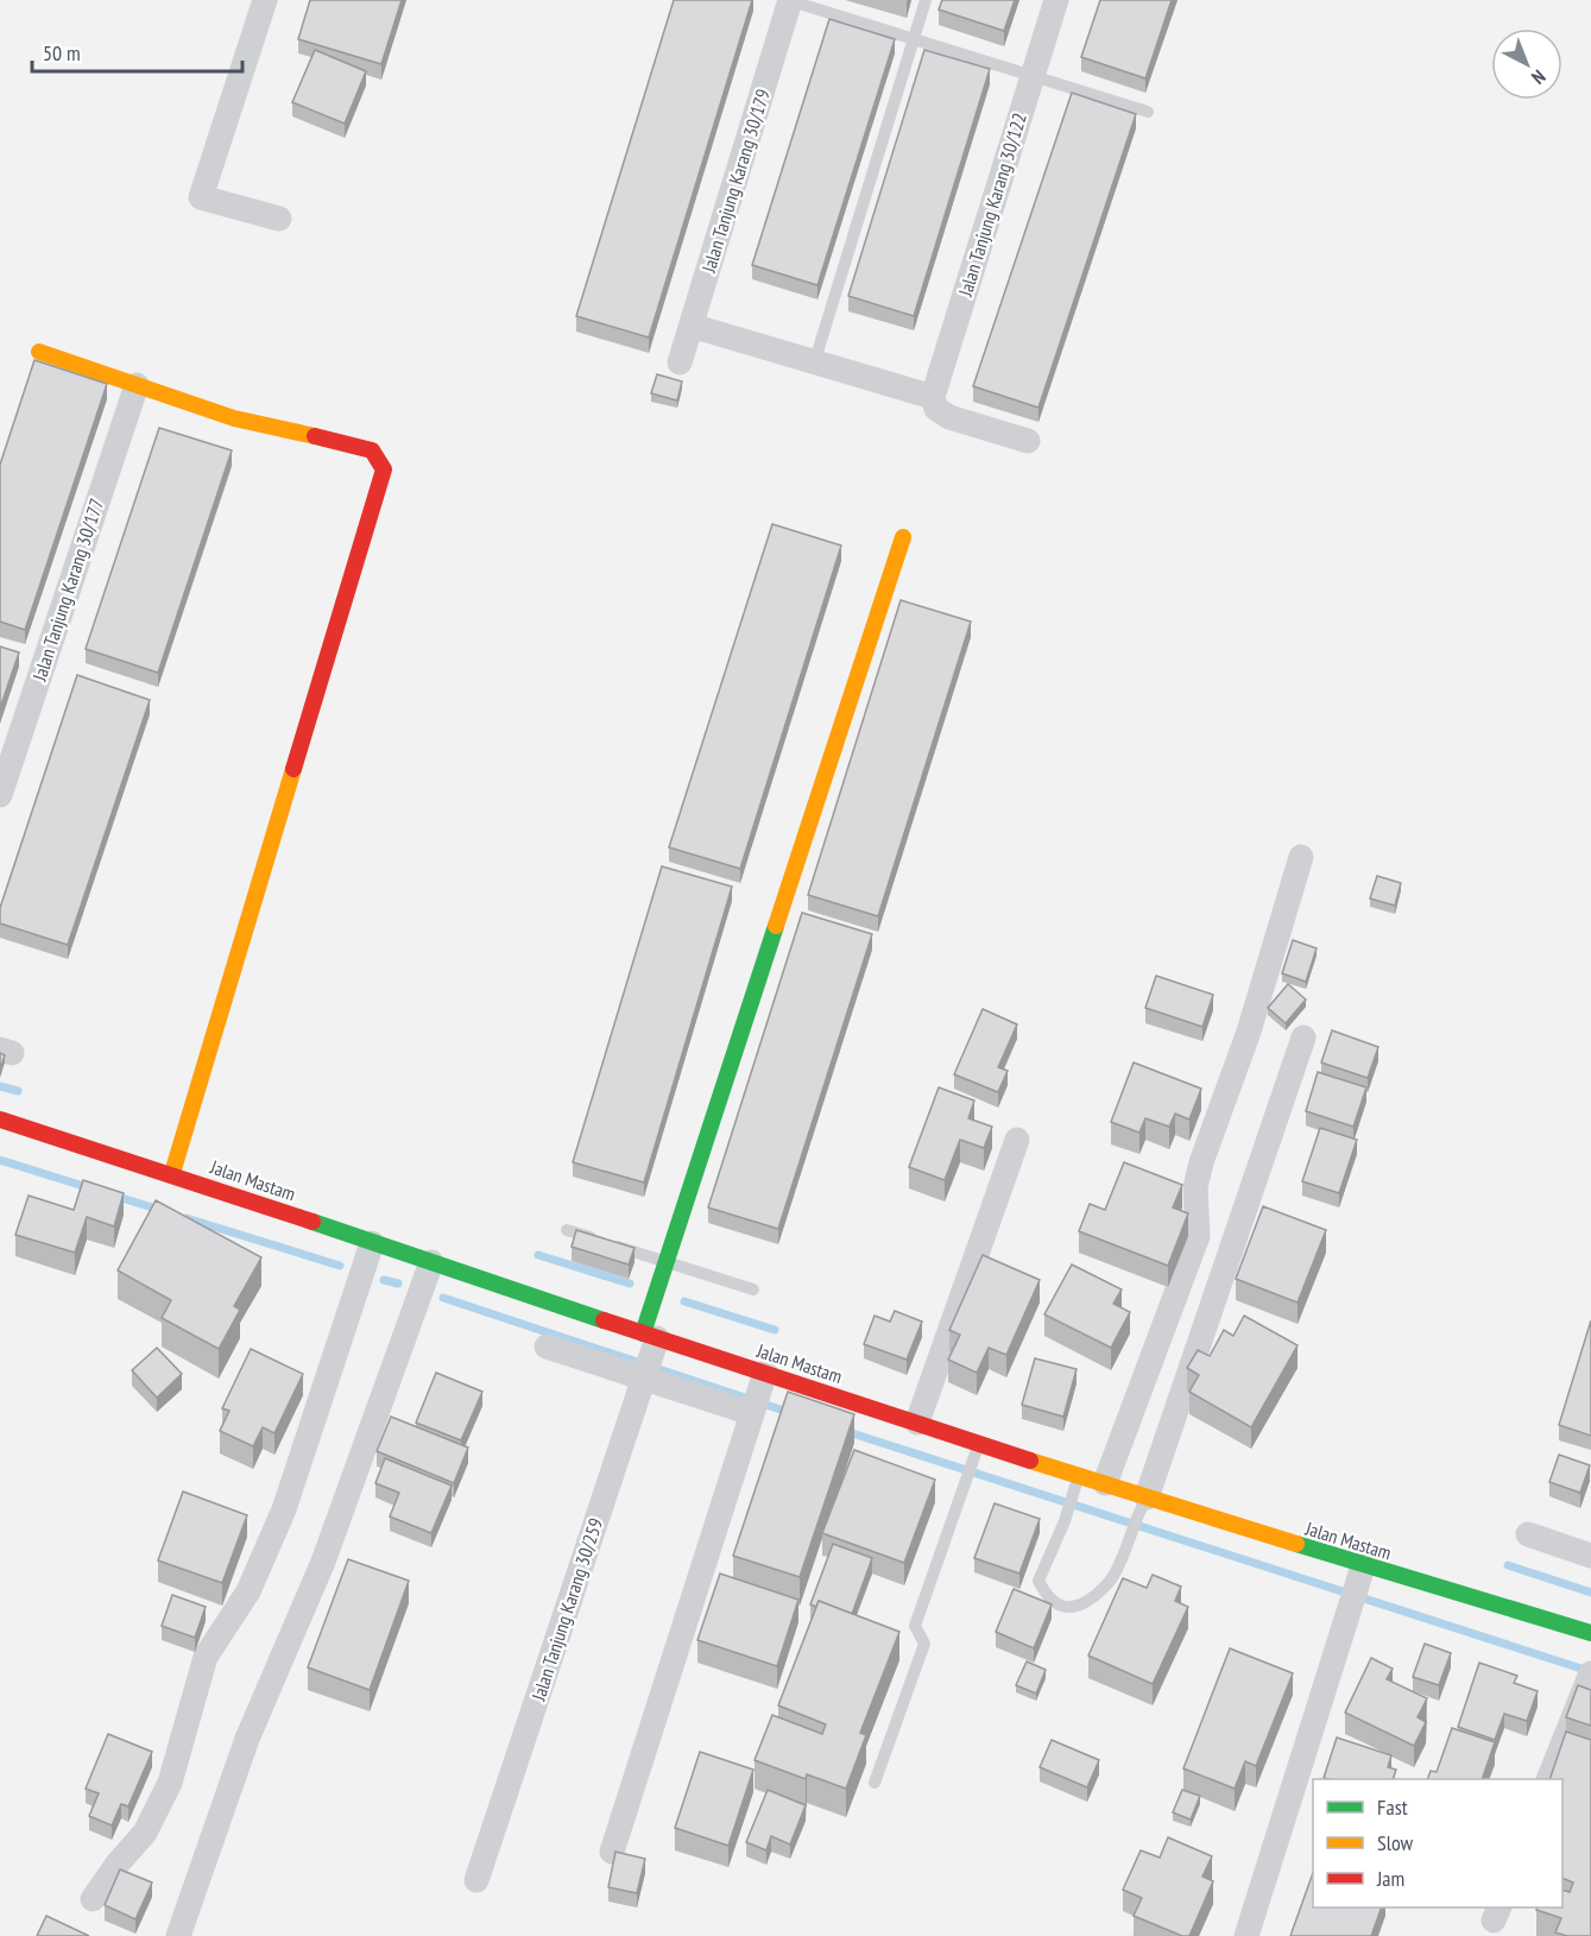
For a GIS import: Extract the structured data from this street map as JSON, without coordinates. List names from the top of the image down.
{
  "streets": {
    "street": [
      "Jalan Tanjung Karang 30/179",
      "Jalan Tanjung Karang 30/122",
      "Jalan Tanjung Karang 30/177",
      "Jalan Mastam",
      "Jalan Tanjung Karang 30/259"
    ]
  },
  "crossings": [
    ["Jalan Mastam", "Jalan Tanjung Karang 30/259"]
  ],
  "legend": ["Fast", "Slow", "Jam"],
  "scale_bar": "50 m",
  "north": "bottom right"
}
